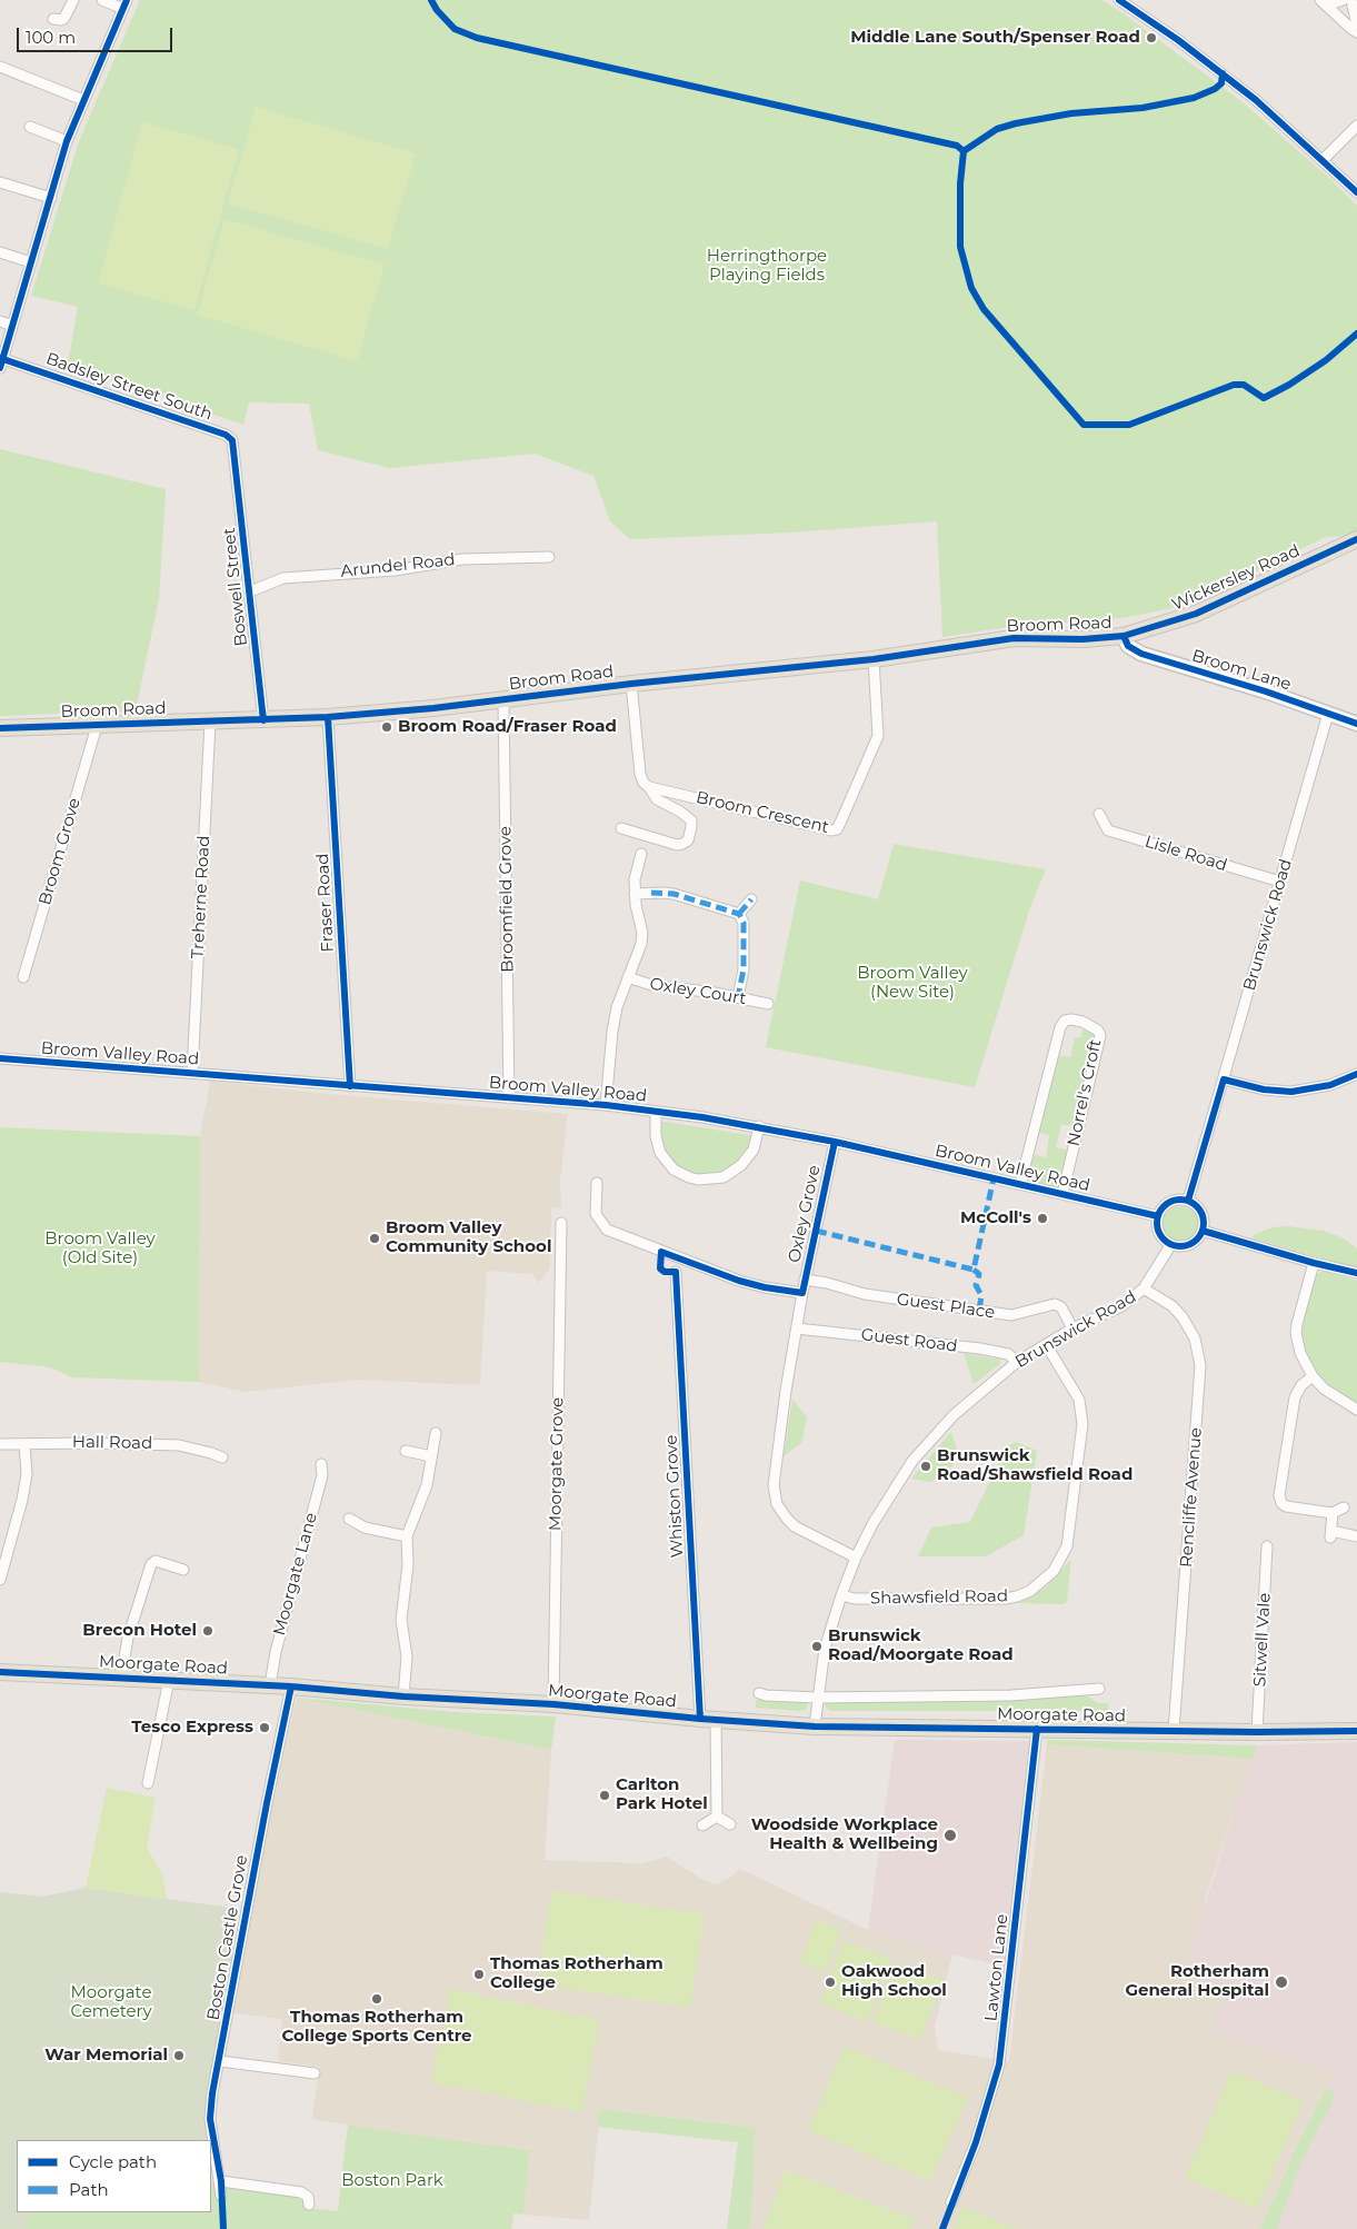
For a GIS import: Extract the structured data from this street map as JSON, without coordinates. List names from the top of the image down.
{
  "streets": {
    "main road": [
      "Wickersley Road",
      "Broom Road",
      "Broom Lane",
      "Moorgate Road"
    ],
    "street": [
      "Badsley Street South",
      "Arundel Road",
      "Boswell Street",
      "Broom Crescent",
      "Broom Grove",
      "Lisle Road",
      "Treherne Road",
      "Broomfield Grove",
      "Fraser Road",
      "Brunswick Road",
      "Oxley Court",
      "Broom Valley Road",
      "Norrel's Croft",
      "Oxley Grove",
      "Guest Place",
      "Guest Road",
      "Hall Road",
      "Moorgate Grove",
      "Whiston Grove",
      "Rencliffe Avenue",
      "Moorgate Lane",
      "Shawsfield Road",
      "Sitwell Vale",
      "Boston Castle Grove",
      "Lawton Lane"
    ]
  },
  "crossings": [
    ["Badsley Street South", "Boswell Street"],
    ["Arundel Road", "Boswell Street"],
    ["Wickersley Road", "Broom Road"],
    ["Wickersley Road", "Broom Lane"],
    ["Boswell Street", "Broom Road"],
    ["Broom Road", "Broom Lane"],
    ["Broom Road", "Broom Crescent"],
    ["Broom Road", "Broom Grove"],
    ["Broom Road", "Treherne Road"],
    ["Broom Road", "Broomfield Grove"],
    ["Broom Road", "Fraser Road"],
    ["Broom Lane", "Brunswick Road"],
    ["Lisle Road", "Brunswick Road"],
    ["Treherne Road", "Broom Valley Road"],
    ["Broomfield Grove", "Broom Valley Road"],
    ["Fraser Road", "Broom Valley Road"],
    ["Brunswick Road", "Broom Valley Road"],
    ["Brunswick Road", "Oxley Grove"],
    ["Brunswick Road", "Guest Place"],
    ["Brunswick Road", "Guest Road"],
    ["Brunswick Road", "Rencliffe Avenue"],
    ["Brunswick Road", "Shawsfield Road"],
    ["Brunswick Road", "Moorgate Road"],
    ["Broom Valley Road", "Norrel's Croft"],
    ["Broom Valley Road", "Oxley Grove"],
    ["Oxley Grove", "Guest Place"],
    ["Oxley Grove", "Guest Road"],
    ["Moorgate Grove", "Moorgate Road"],
    ["Whiston Grove", "Moorgate Road"],
    ["Rencliffe Avenue", "Moorgate Road"],
    ["Moorgate Lane", "Moorgate Road"],
    ["Sitwell Vale", "Moorgate Road"],
    ["Moorgate Road", "Boston Castle Grove"],
    ["Moorgate Road", "Lawton Lane"]
  ],
  "parks": [
    "Herringthorpe Playing Fields",
    "Broom Valley (New Site)",
    "Broom Valley (Old Site)",
    "Moorgate Cemetery",
    "Boston Park"
  ],
  "places": [
    "Middle Lane South/Spenser Road",
    "Broom Road/Fraser Road",
    "McColl's",
    "Broom Valley Community School",
    "Brunswick Road/Shawsfield Road",
    "Brecon Hotel",
    "Brunswick Road/Moorgate Road",
    "Tesco Express",
    "Carlton Park Hotel",
    "Woodside Workplace Health & Wellbeing",
    "Thomas Rotherham College",
    "Oakwood High School",
    "Rotherham General Hospital",
    "Thomas Rotherham College Sports Centre",
    "War Memorial"
  ],
  "legend": ["Cycle path", "Path"],
  "scale_bar": "100 m"
}
